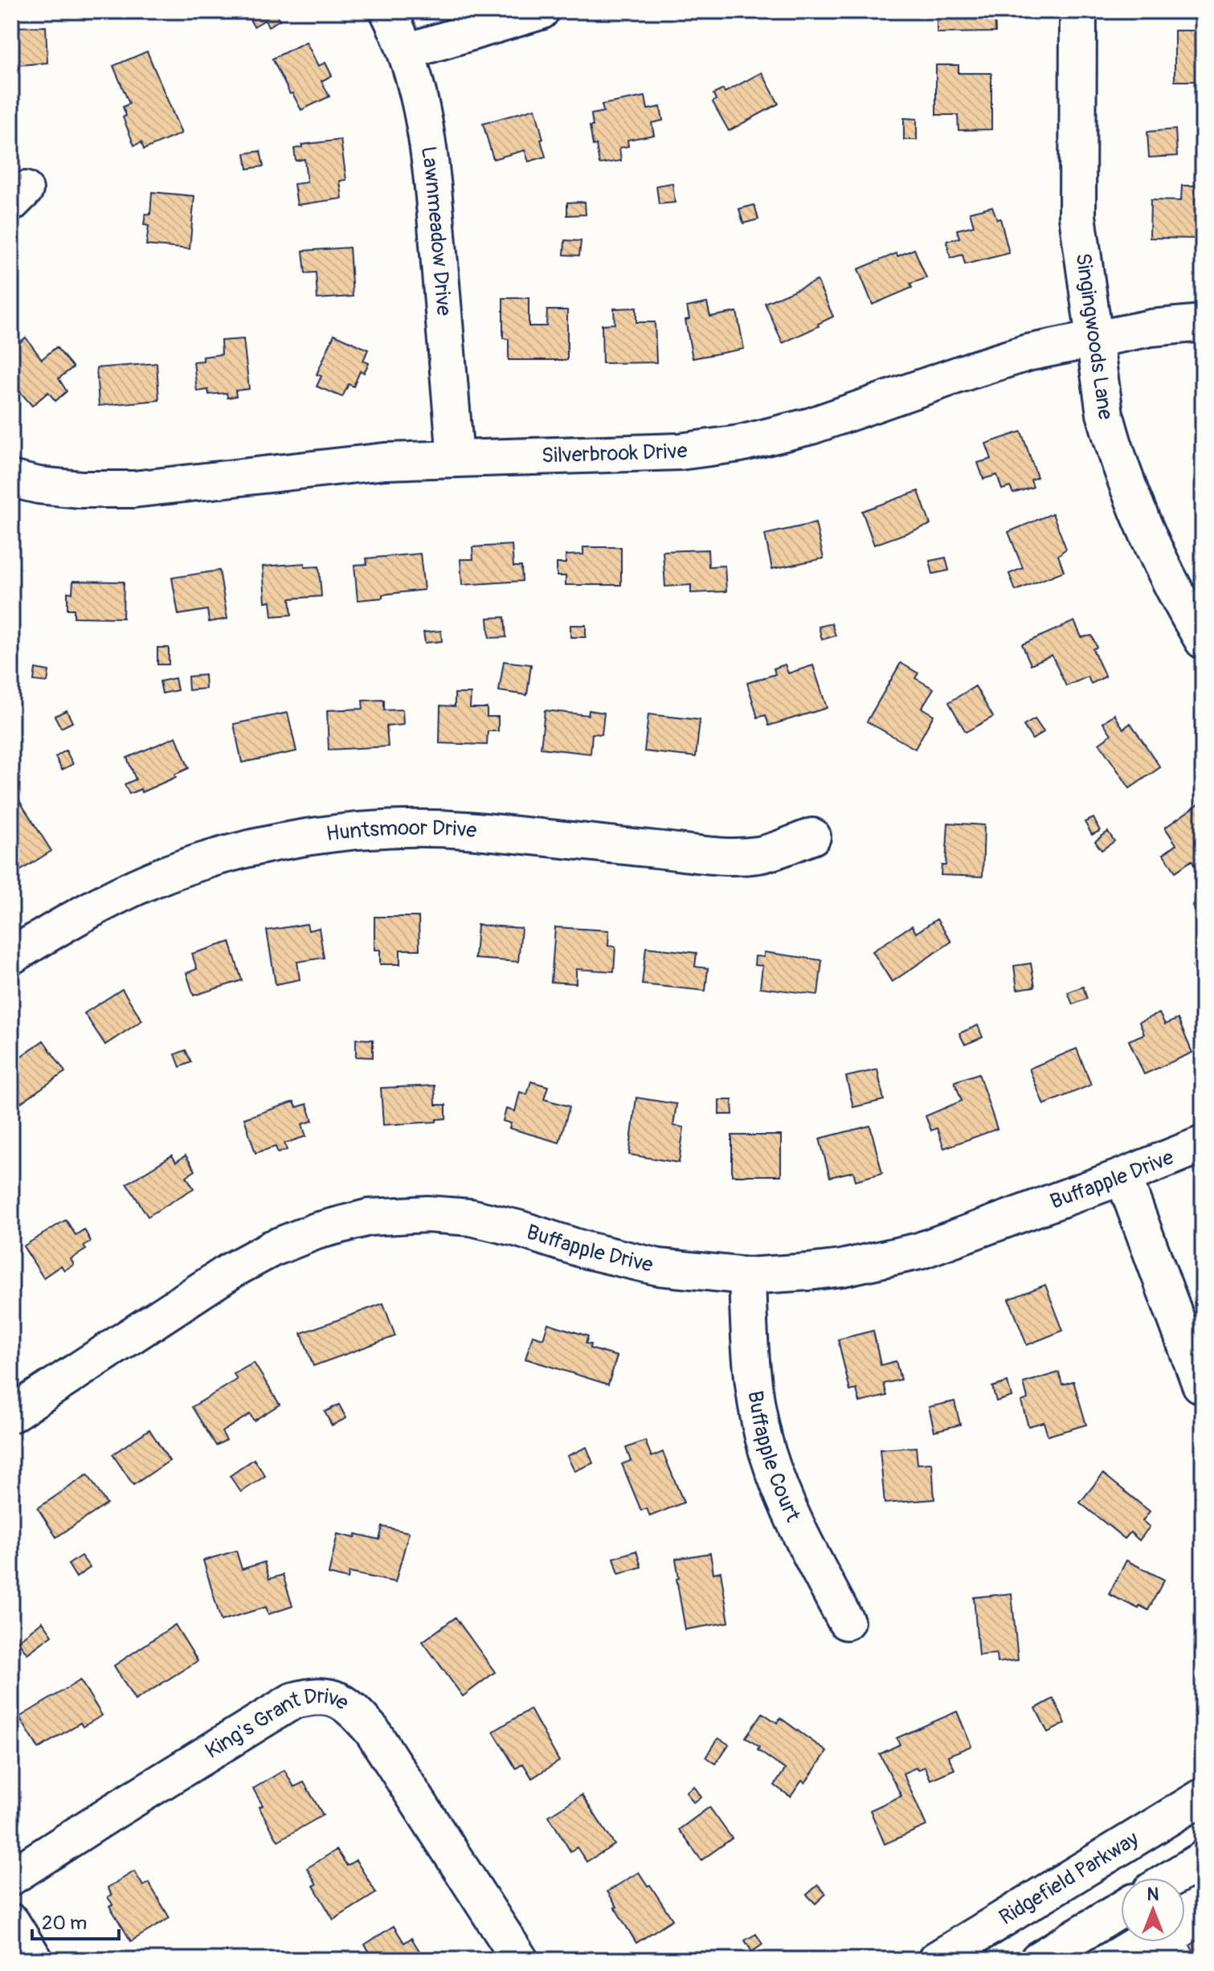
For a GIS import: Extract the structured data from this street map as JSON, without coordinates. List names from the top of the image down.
{
  "streets": {
    "street": [
      "Lawnmeadow Drive",
      "Singingwoods Lane",
      "Silverbrook Drive",
      "Huntsmoor Drive",
      "Buffapple Drive",
      "Buffapple Court",
      "King's Grant Drive",
      "Ridgefield Parkway"
    ]
  },
  "crossings": [
    ["Lawnmeadow Drive", "Silverbrook Drive"],
    ["Singingwoods Lane", "Silverbrook Drive"],
    ["Buffapple Drive", "Buffapple Court"]
  ],
  "scale_bar": "20 m",
  "north": "top"
}
